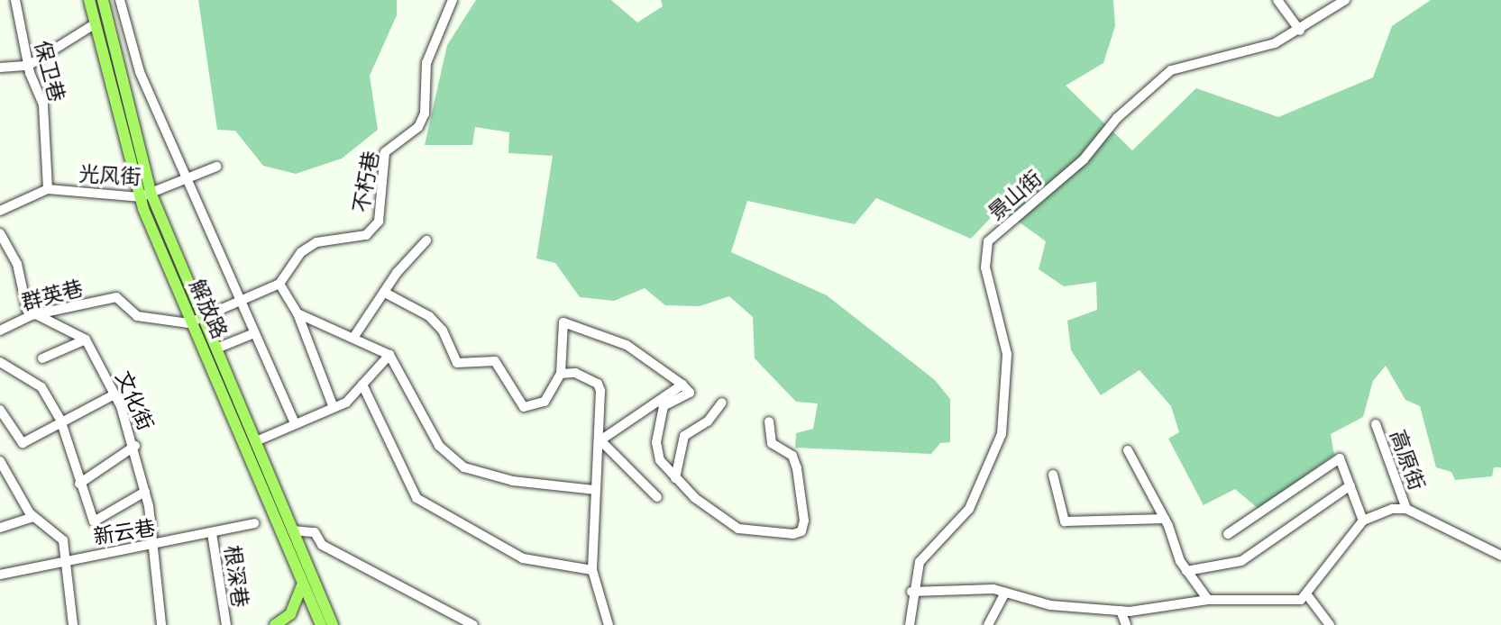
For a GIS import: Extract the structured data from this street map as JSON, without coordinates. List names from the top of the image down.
{
  "streets": {
    "main road": ["解放路"],
    "street": [
      "保卫巷",
      "光风街",
      "不朽巷",
      "景山街",
      "群英巷",
      "文化街",
      "高原街",
      "新云巷",
      "根深巷"
    ]
  },
  "crossings": [
    ["保卫巷", "光风街"],
    ["光风街", "解放路"],
    ["群英巷", "解放路"],
    ["文化街", "新云巷"],
    ["新云巷", "根深巷"]
  ]
}
